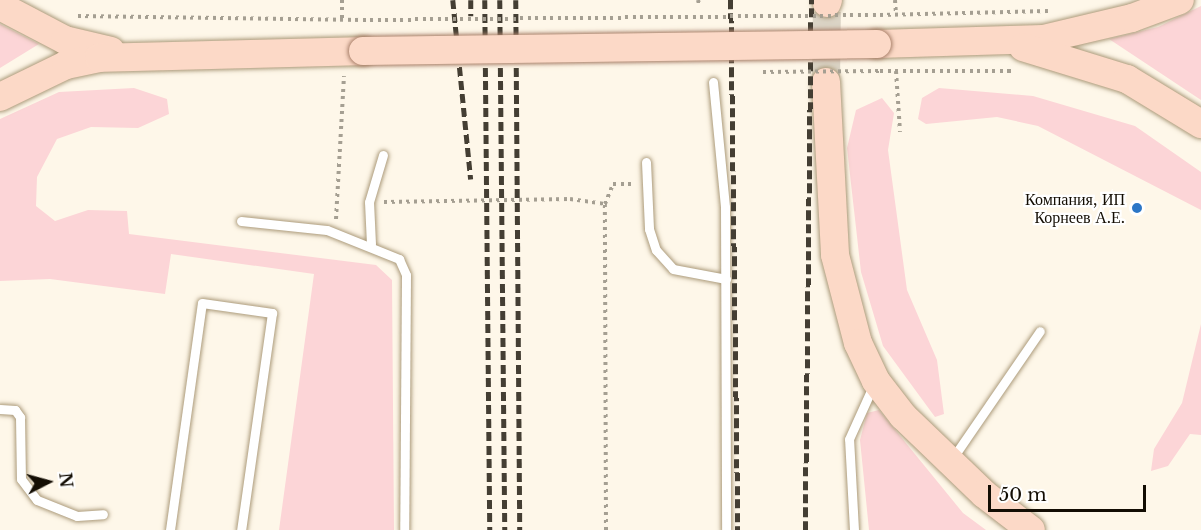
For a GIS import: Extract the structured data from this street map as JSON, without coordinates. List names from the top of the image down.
{
  "places": ["Компания, ИП Корнеев А.Е."],
  "scale_bar": "50 m",
  "north": "right"
}
